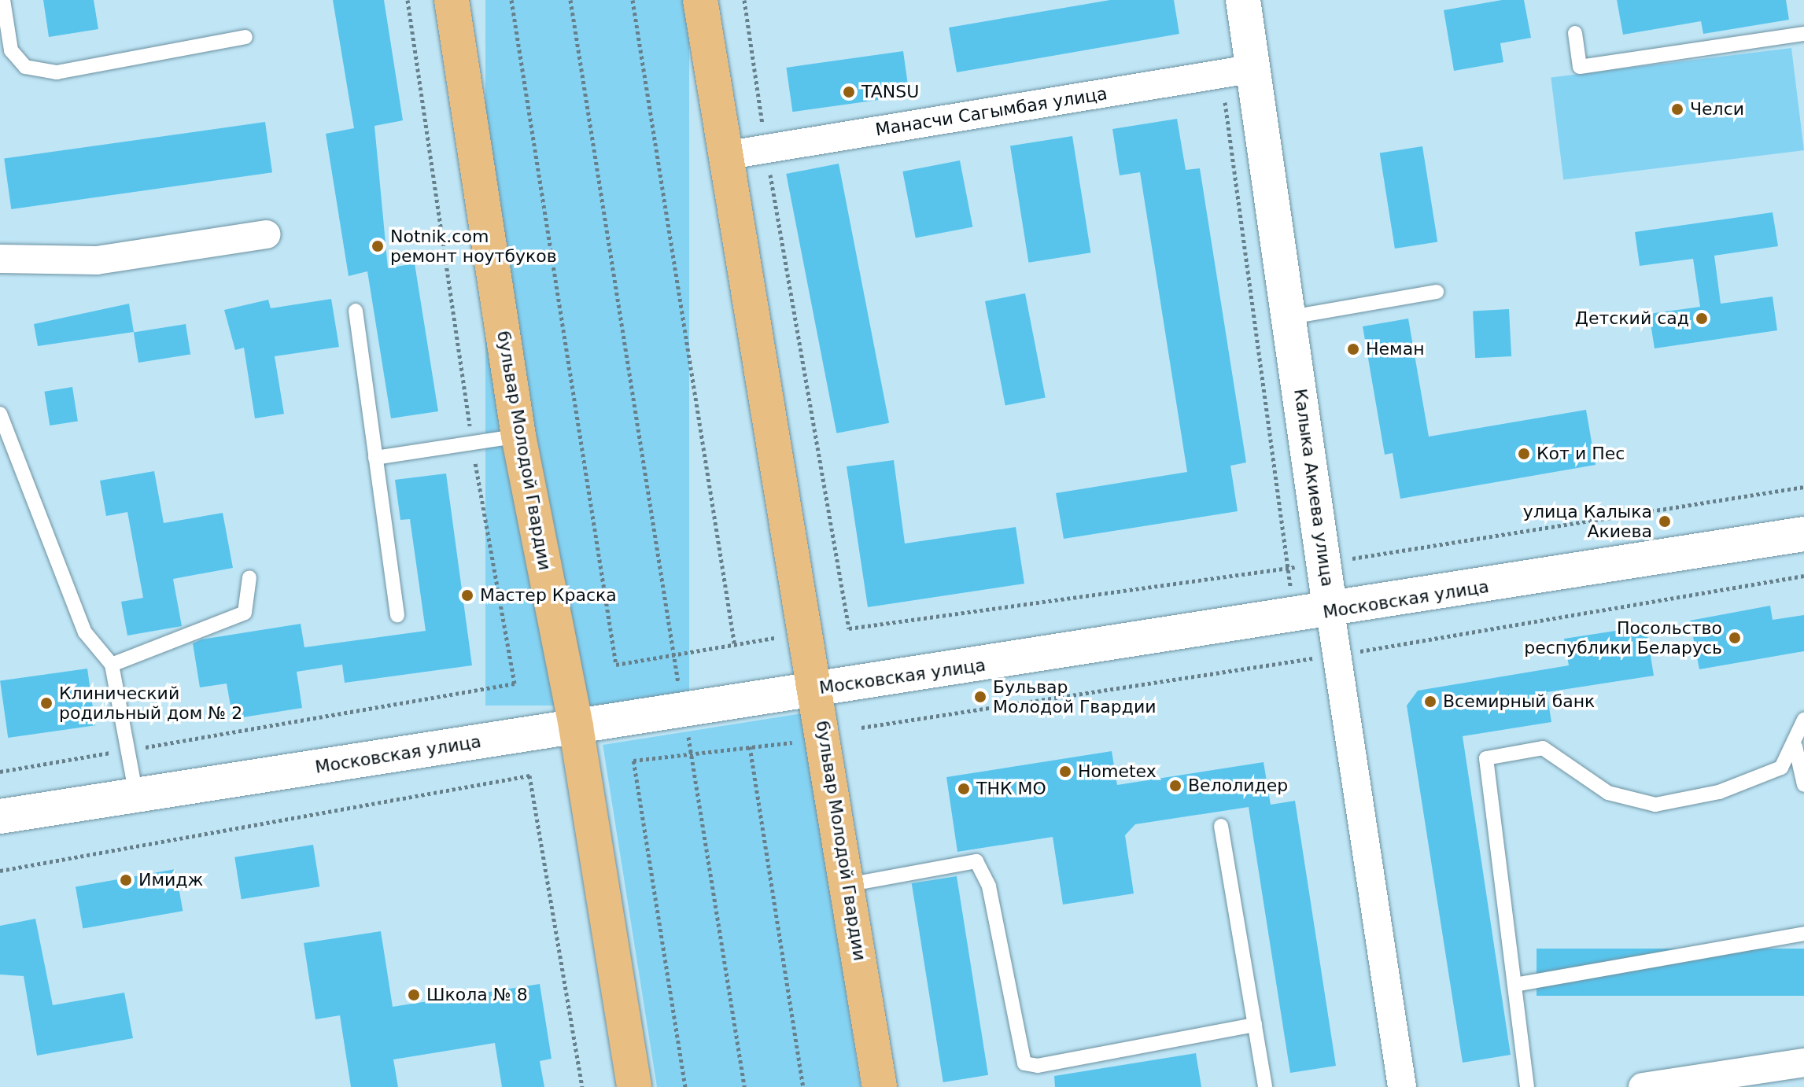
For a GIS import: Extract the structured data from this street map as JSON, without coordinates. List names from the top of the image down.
{
  "streets": {
    "main road": ["бульвар Молодой Гвардии", "Калыка Акиева улица", "Московская улица"],
    "street": ["Манасчи Сагымбая улица"]
  },
  "crossings": [
    ["Манасчи Сагымбая улица", "бульвар Молодой Гвардии"],
    ["Манасчи Сагымбая улица", "Калыка Акиева улица"],
    ["бульвар Молодой Гвардии", "Московская улица"],
    ["Калыка Акиева улица", "Московская улица"]
  ],
  "places": [
    "TANSU",
    "Челси",
    "Notnik.com ремонт ноутбуков",
    "Детский сад",
    "Неман",
    "Кот и Пес",
    "улица Калыка Акиева",
    "Мастер Краска",
    "Посольство республики Беларусь",
    "Бульвар Молодой Гвардии",
    "Всемирный банк",
    "Клинический родильный дом № 2",
    "Hometex",
    "Велолидер",
    "ТНК МО",
    "Имидж",
    "Школа № 8"
  ]
}
